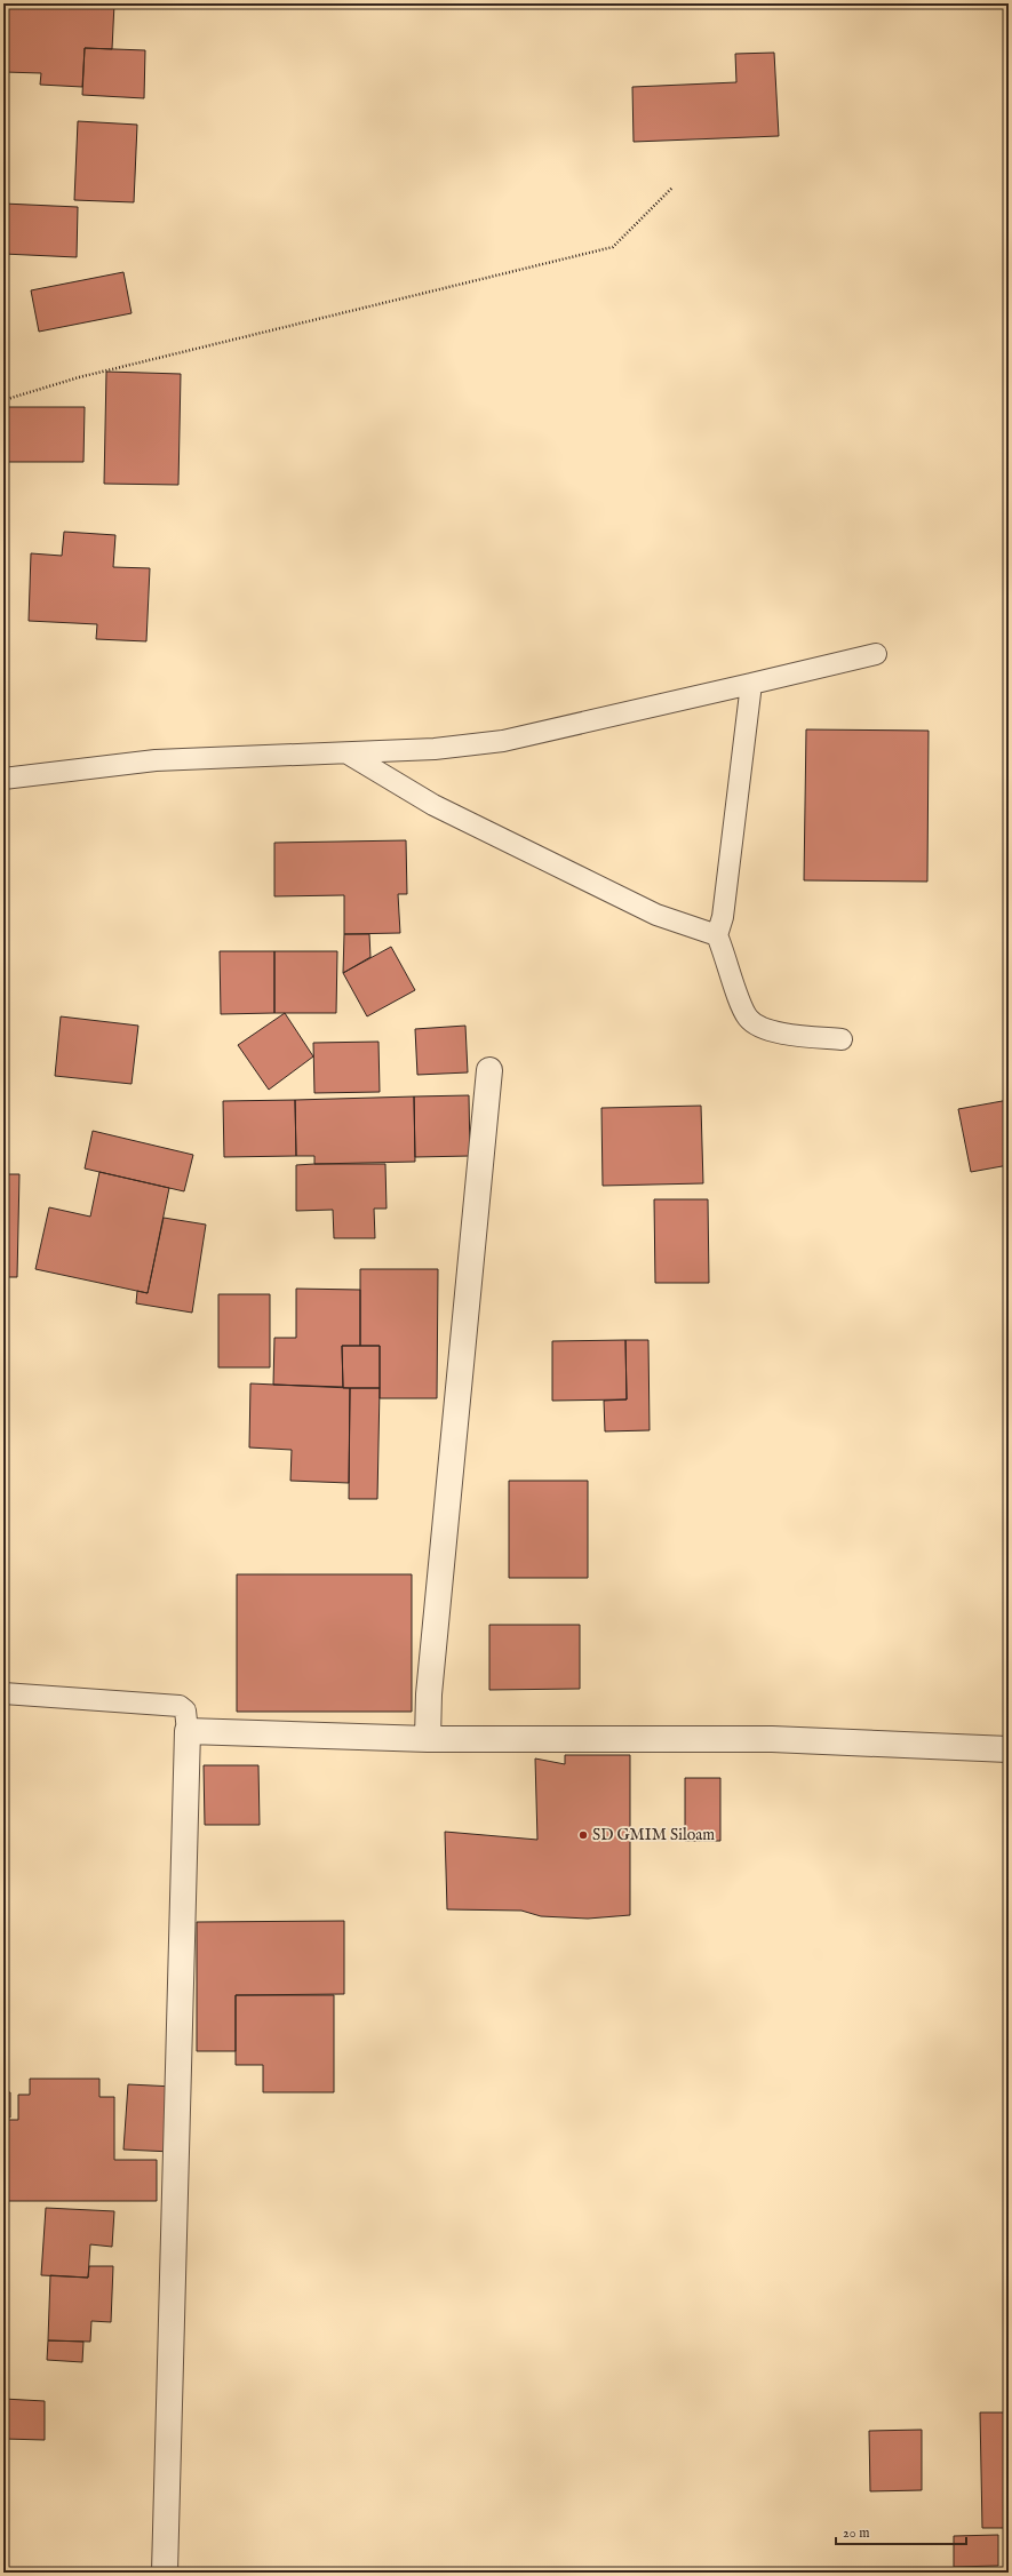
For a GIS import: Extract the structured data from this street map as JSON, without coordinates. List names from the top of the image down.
{
  "places": ["SD GMIM Siloam"],
  "scale_bar": "20 m"
}
